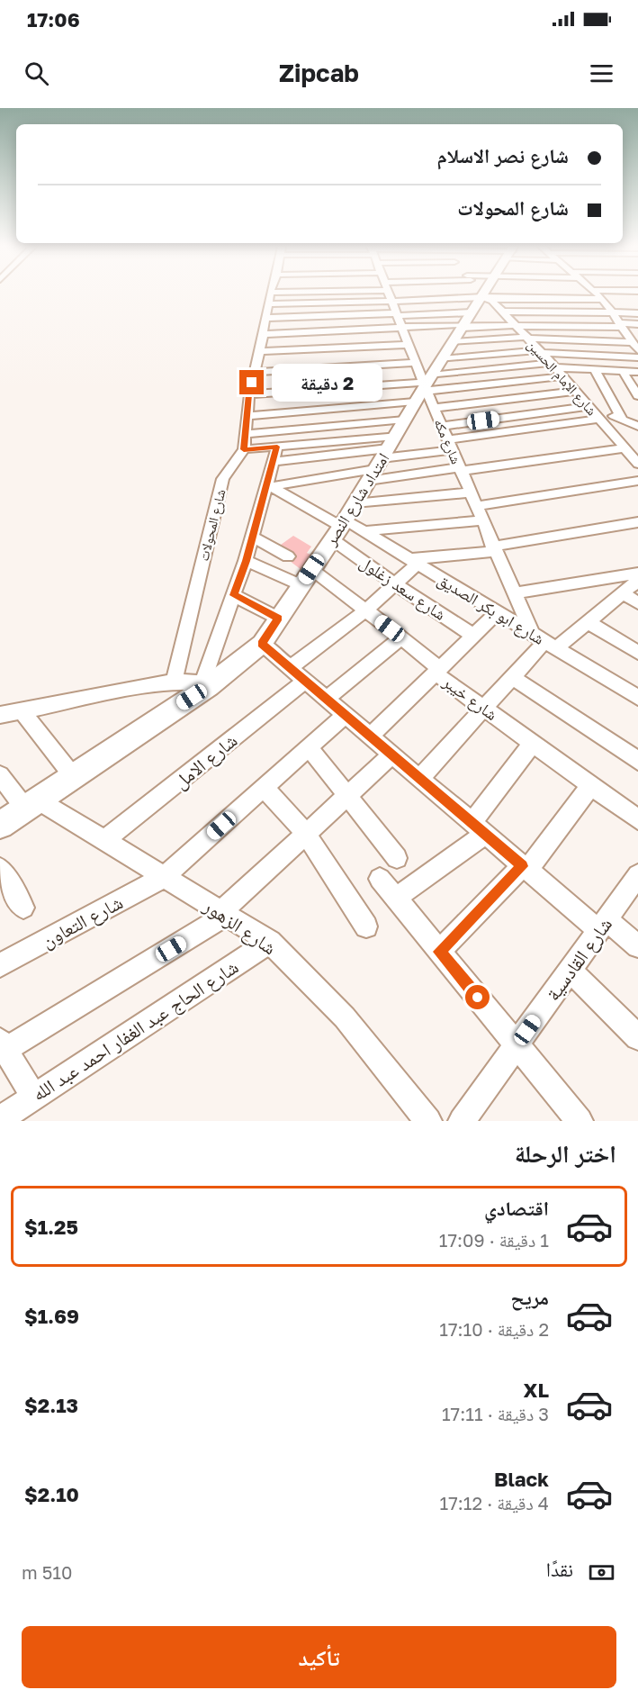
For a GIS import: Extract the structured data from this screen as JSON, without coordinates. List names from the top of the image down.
{
  "streets": {
    "street": [
      "شارع الإمام الحسين",
      "شارع مكه",
      "امتداد شارع النصر",
      "شارع المحولات",
      "شارع سعد زغلول",
      "شارع ابو بكر الصديق",
      "شارع خيبر",
      "شارع الامل",
      "شارع التعاون",
      "شارع الزهور",
      "شارع القادسية",
      "شارع الحاج عبد الغفار احمد عبد الله"
    ]
  },
  "crossings": [
    ["شارع مكه", "امتداد شارع النصر"],
    ["شارع مكه", "شارع ابو بكر الصديق"],
    ["امتداد شارع النصر", "شارع سعد زغلول"],
    ["امتداد شارع النصر", "شارع ابو بكر الصديق"],
    ["امتداد شارع النصر", "شارع خيبر"],
    ["امتداد شارع النصر", "شارع الزهور"],
    ["شارع سعد زغلول", "شارع ابو بكر الصديق"],
    ["شارع الامل", "شارع الزهور"],
    ["شارع التعاون", "شارع الزهور"],
    ["شارع الزهور", "شارع الحاج عبد الغفار احمد عبد الله"]
  ],
  "page": {
    "status": "17:06",
    "header": "Zipcab",
    "banner": ["شارع نصر الاسلام", "شارع المحولات"],
    "bubble": "2 دقيقة",
    "heading": "اختر الرحلة",
    "list": [
      {
        "name": "اقتصادي",
        "note": "1 دقيقة · 17:09",
        "value": "$1.25"
      },
      {
        "name": "مريح",
        "note": "2 دقيقة · 17:10",
        "value": "$1.69"
      },
      {
        "name": "XL",
        "note": "3 دقيقة · 17:11",
        "value": "$2.13"
      },
      {
        "name": "Black",
        "note": "4 دقيقة · 17:12",
        "value": "$2.10"
      }
    ],
    "pay": ["نقدًا", "510 m"],
    "buttons": "تأكيد"
  }
}
